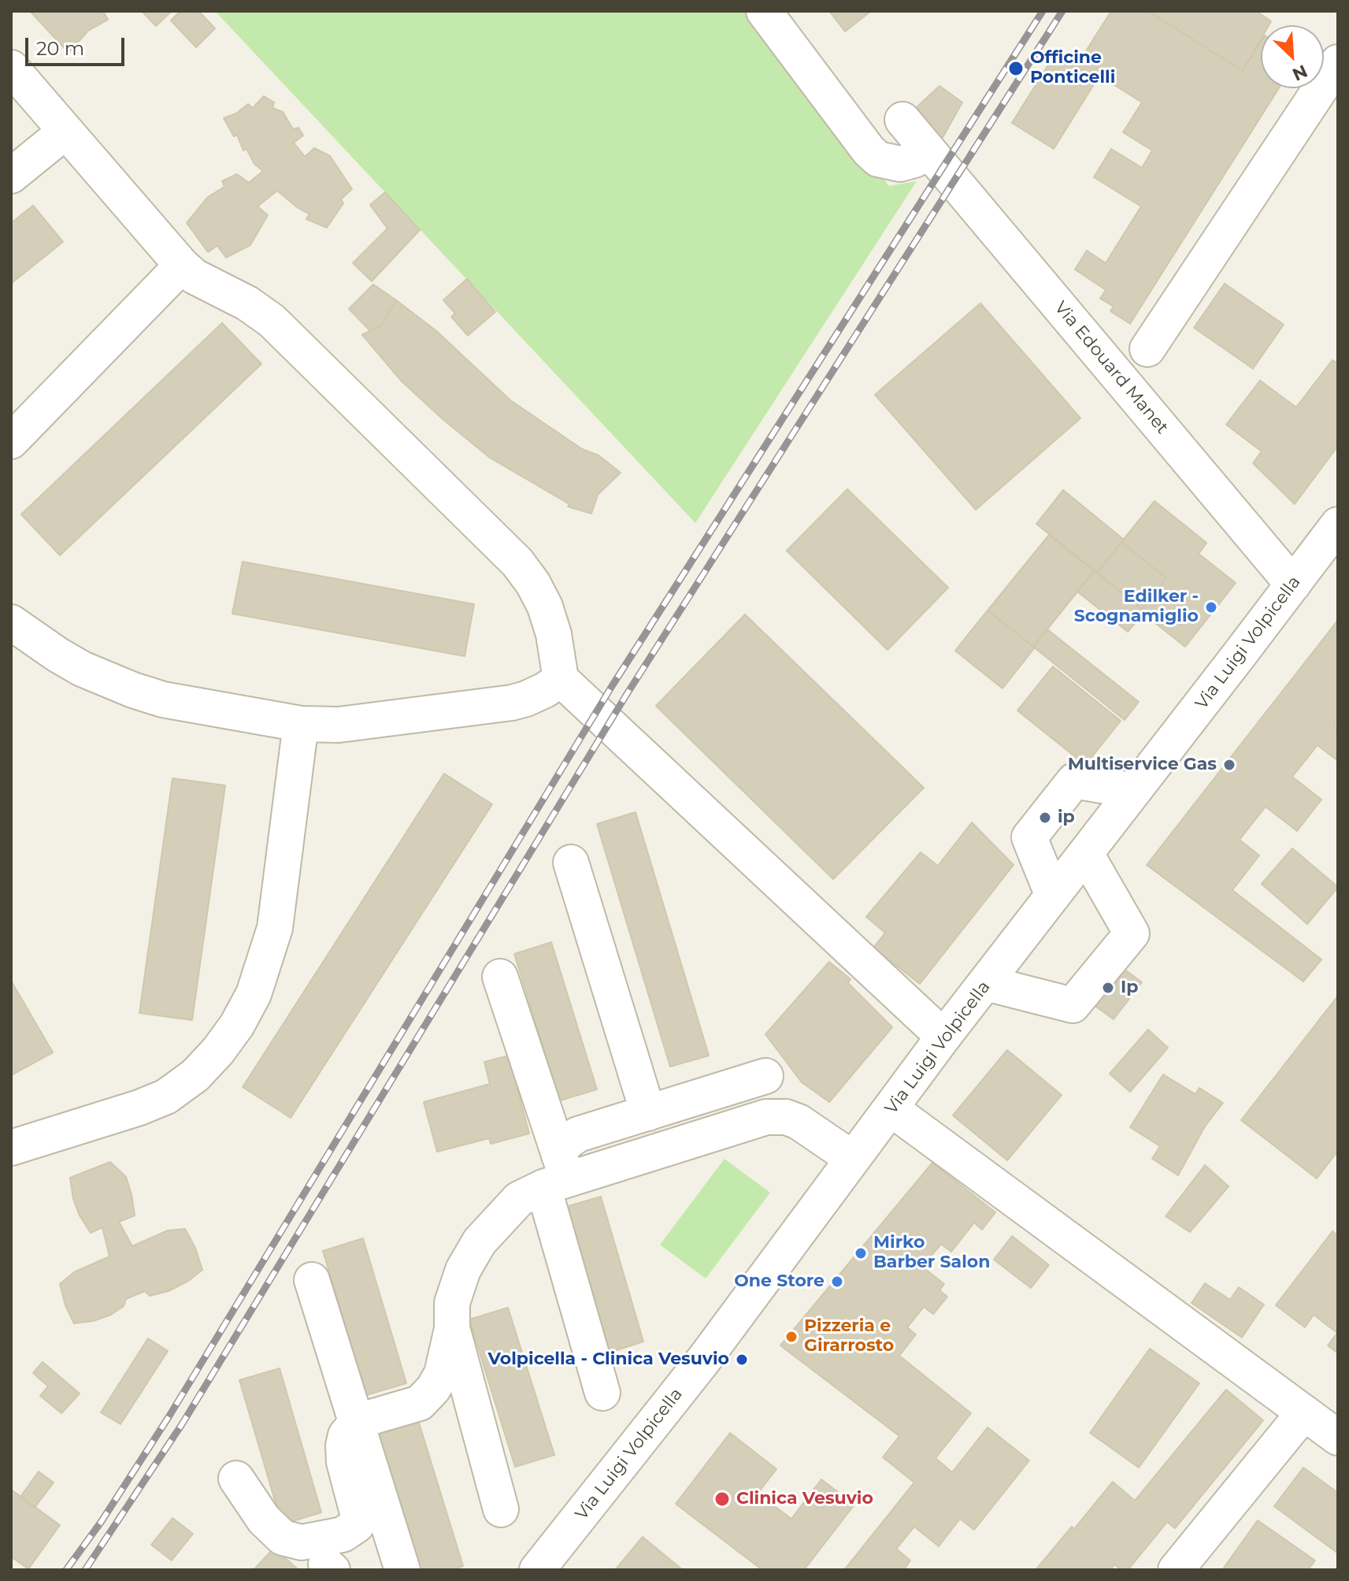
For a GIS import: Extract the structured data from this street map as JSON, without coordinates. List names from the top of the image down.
{
  "streets": {
    "street": ["Via Edouard Manet", "Via Luigi Volpicella"]
  },
  "crossings": [
    ["Via Edouard Manet", "Via Luigi Volpicella"]
  ],
  "places": [
    "Officine Ponticelli",
    "Edilker - Scognamiglio",
    "Multiservice Gas",
    "ip",
    "Ip",
    "Mirko Barber Salon",
    "One Store",
    "Pizzeria e Girarrosto",
    "Volpicella - Clinica Vesuvio",
    "Clinica Vesuvio"
  ],
  "scale_bar": "20 m",
  "north": "bottom right"
}
